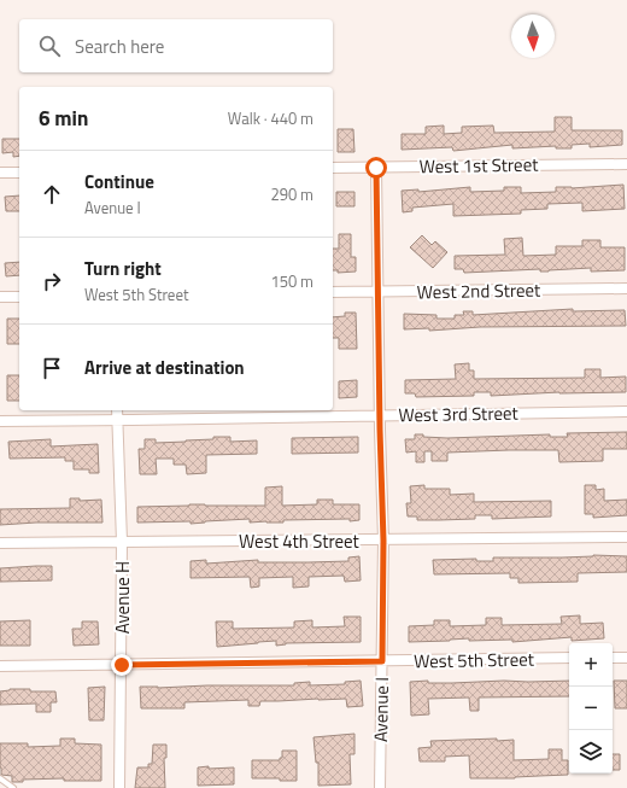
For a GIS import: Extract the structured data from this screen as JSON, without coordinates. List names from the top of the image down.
{
  "streets": {
    "street": [
      "West 1st Street",
      "West 2nd Street",
      "West 3rd Street",
      "West 4th Street",
      "Avenue H",
      "West 5th Street",
      "Avenue I"
    ]
  },
  "crossings": [
    ["West 1st Street", "Avenue I"],
    ["West 2nd Street", "Avenue I"],
    ["West 3rd Street", "Avenue H"],
    ["West 3rd Street", "Avenue I"],
    ["West 4th Street", "Avenue H"],
    ["West 4th Street", "Avenue I"],
    ["Avenue H", "West 5th Street"],
    ["West 5th Street", "Avenue I"]
  ],
  "north": "bottom",
  "page": {
    "search": "Search here",
    "heading": ["6 min", "Walk · 440 m"],
    "list": [
      ["Continue", "Avenue I", "290 m"],
      ["Turn right", "West 5th Street", "150 m"],
      "Arrive at destination"
    ],
    "map_buttons": ["+", "−"]
  }
}
